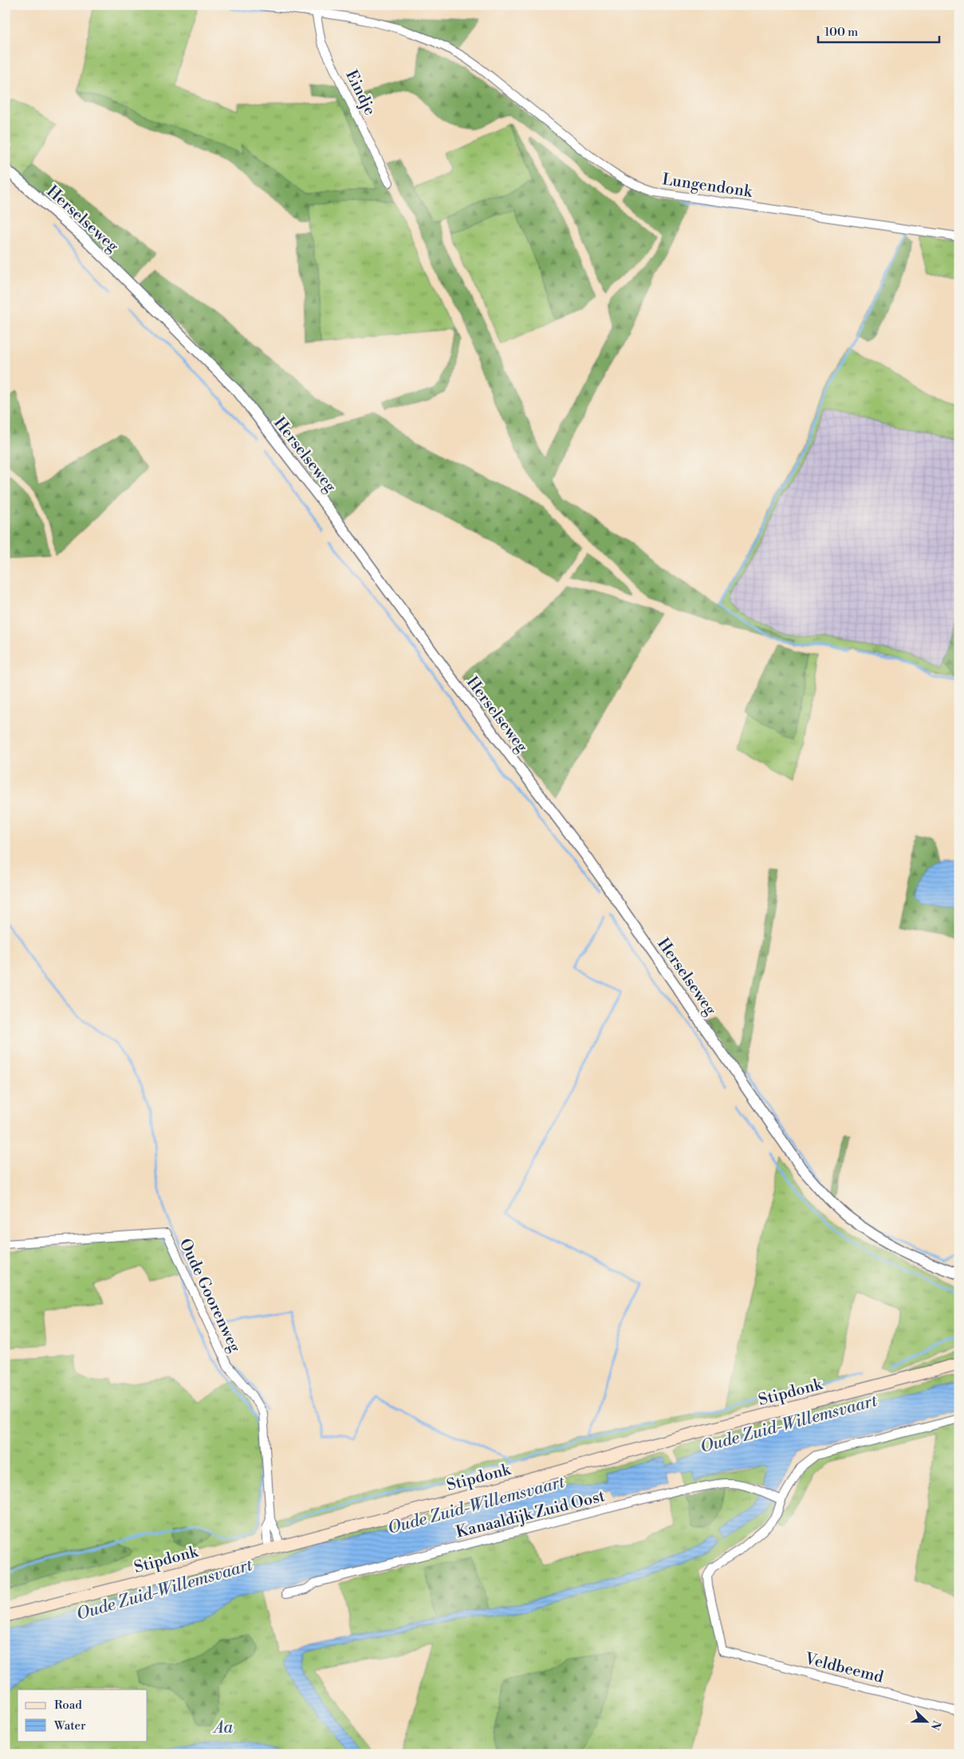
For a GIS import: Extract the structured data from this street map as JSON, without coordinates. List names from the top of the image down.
{
  "streets": {
    "main road": ["Stipdonk"],
    "street": [
      "Eindje",
      "Lungendonk",
      "Herselseweg",
      "Oude Goorenweg",
      "Kanaaldijk Zuid Oost",
      "Veldbeemd"
    ]
  },
  "crossings": [
    ["Eindje", "Lungendonk"],
    ["Oude Goorenweg", "Stipdonk"],
    ["Kanaaldijk Zuid Oost", "Veldbeemd"]
  ],
  "water": ["Oude Zuid-Willemsvaart", "Aa"],
  "legend": ["Road", "Water"],
  "scale_bar": "100 m",
  "north": "right"
}
